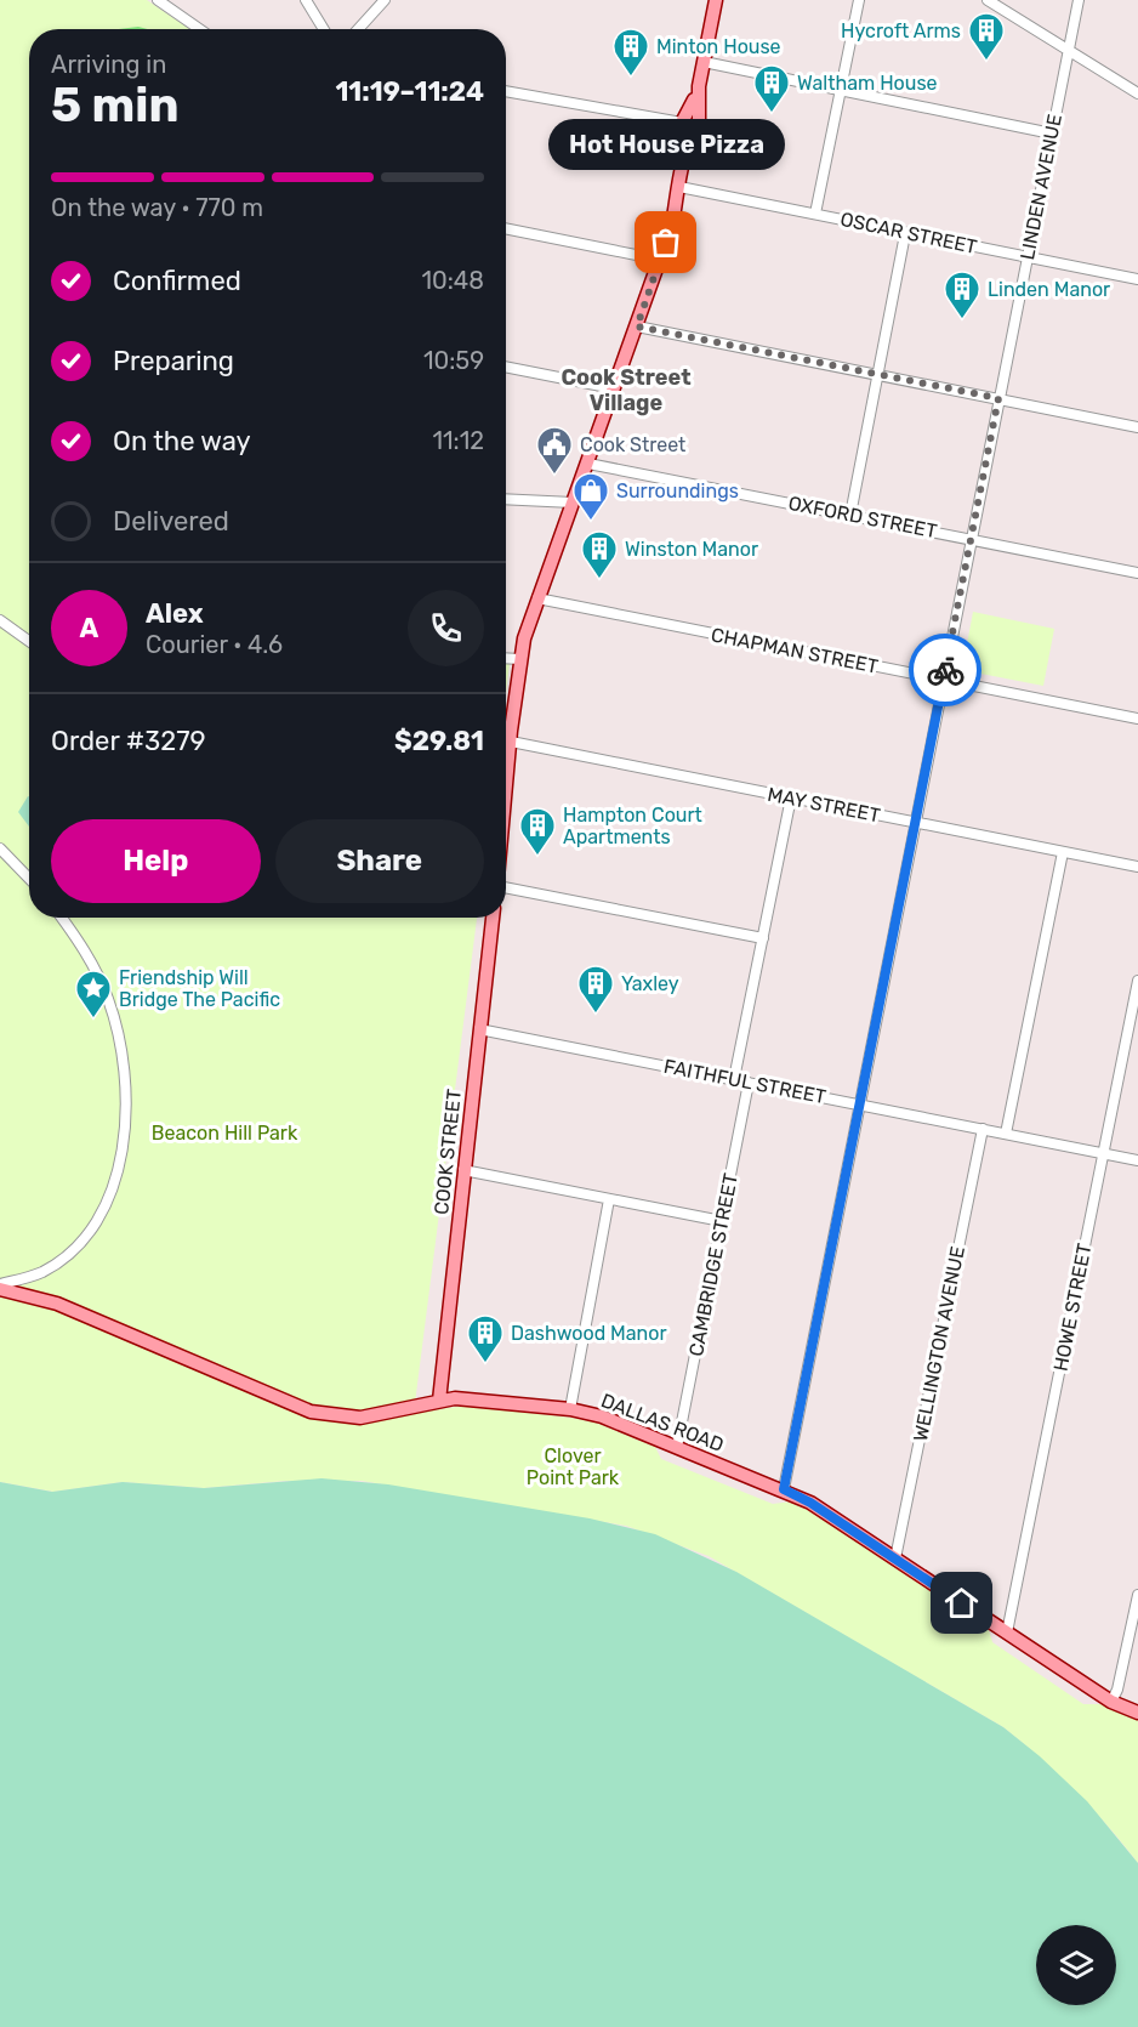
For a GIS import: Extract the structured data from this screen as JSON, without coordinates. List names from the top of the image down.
{
  "streets": {
    "main road": ["COOK STREET", "DALLAS ROAD"],
    "street": [
      "LINDEN AVENUE",
      "OSCAR STREET",
      "OXFORD STREET",
      "CHAPMAN STREET",
      "MAY STREET",
      "FAITHFUL STREET",
      "CAMBRIDGE STREET",
      "HOWE STREET",
      "WELLINGTON AVENUE"
    ]
  },
  "crossings": [
    ["LINDEN AVENUE", "OSCAR STREET"],
    ["LINDEN AVENUE", "OXFORD STREET"],
    ["LINDEN AVENUE", "CHAPMAN STREET"],
    ["LINDEN AVENUE", "MAY STREET"],
    ["LINDEN AVENUE", "FAITHFUL STREET"],
    ["LINDEN AVENUE", "DALLAS ROAD"],
    ["FAITHFUL STREET", "COOK STREET"],
    ["FAITHFUL STREET", "CAMBRIDGE STREET"],
    ["FAITHFUL STREET", "HOWE STREET"],
    ["FAITHFUL STREET", "WELLINGTON AVENUE"],
    ["COOK STREET", "DALLAS ROAD"],
    ["CAMBRIDGE STREET", "DALLAS ROAD"],
    ["HOWE STREET", "DALLAS ROAD"],
    ["WELLINGTON AVENUE", "DALLAS ROAD"]
  ],
  "districts": ["Cook Street Village"],
  "parks": ["Beacon Hill Park", "Clover Point Park"],
  "places": {
    "building": [
      "Hycroft Arms",
      "Minton House",
      "Waltham House",
      "Linden Manor",
      "Winston Manor",
      "Hampton Court Apartments",
      "Yaxley",
      "Dashwood Manor"
    ],
    "other": ["Hot House Pizza"],
    "public building": ["Cook Street"],
    "shop": ["Surroundings"],
    "place": ["Friendship Will Bridge The Pacific"]
  },
  "page": {
    "heading": ["5 min", "Arriving in", "11:19–11:24"],
    "panel": [
      "Alex",
      "Courier · 4.6",
      "Order #3279",
      "$29.81"
    ],
    "bubble": "Hot House Pizza",
    "bar": "On the way · 770 m",
    "list": [
      ["Confirmed", "10:48"],
      ["Preparing", "10:59"],
      ["On the way", "11:12"],
      "Delivered"
    ],
    "round": "A",
    "buttons": ["Help", "Share"]
  }
}
